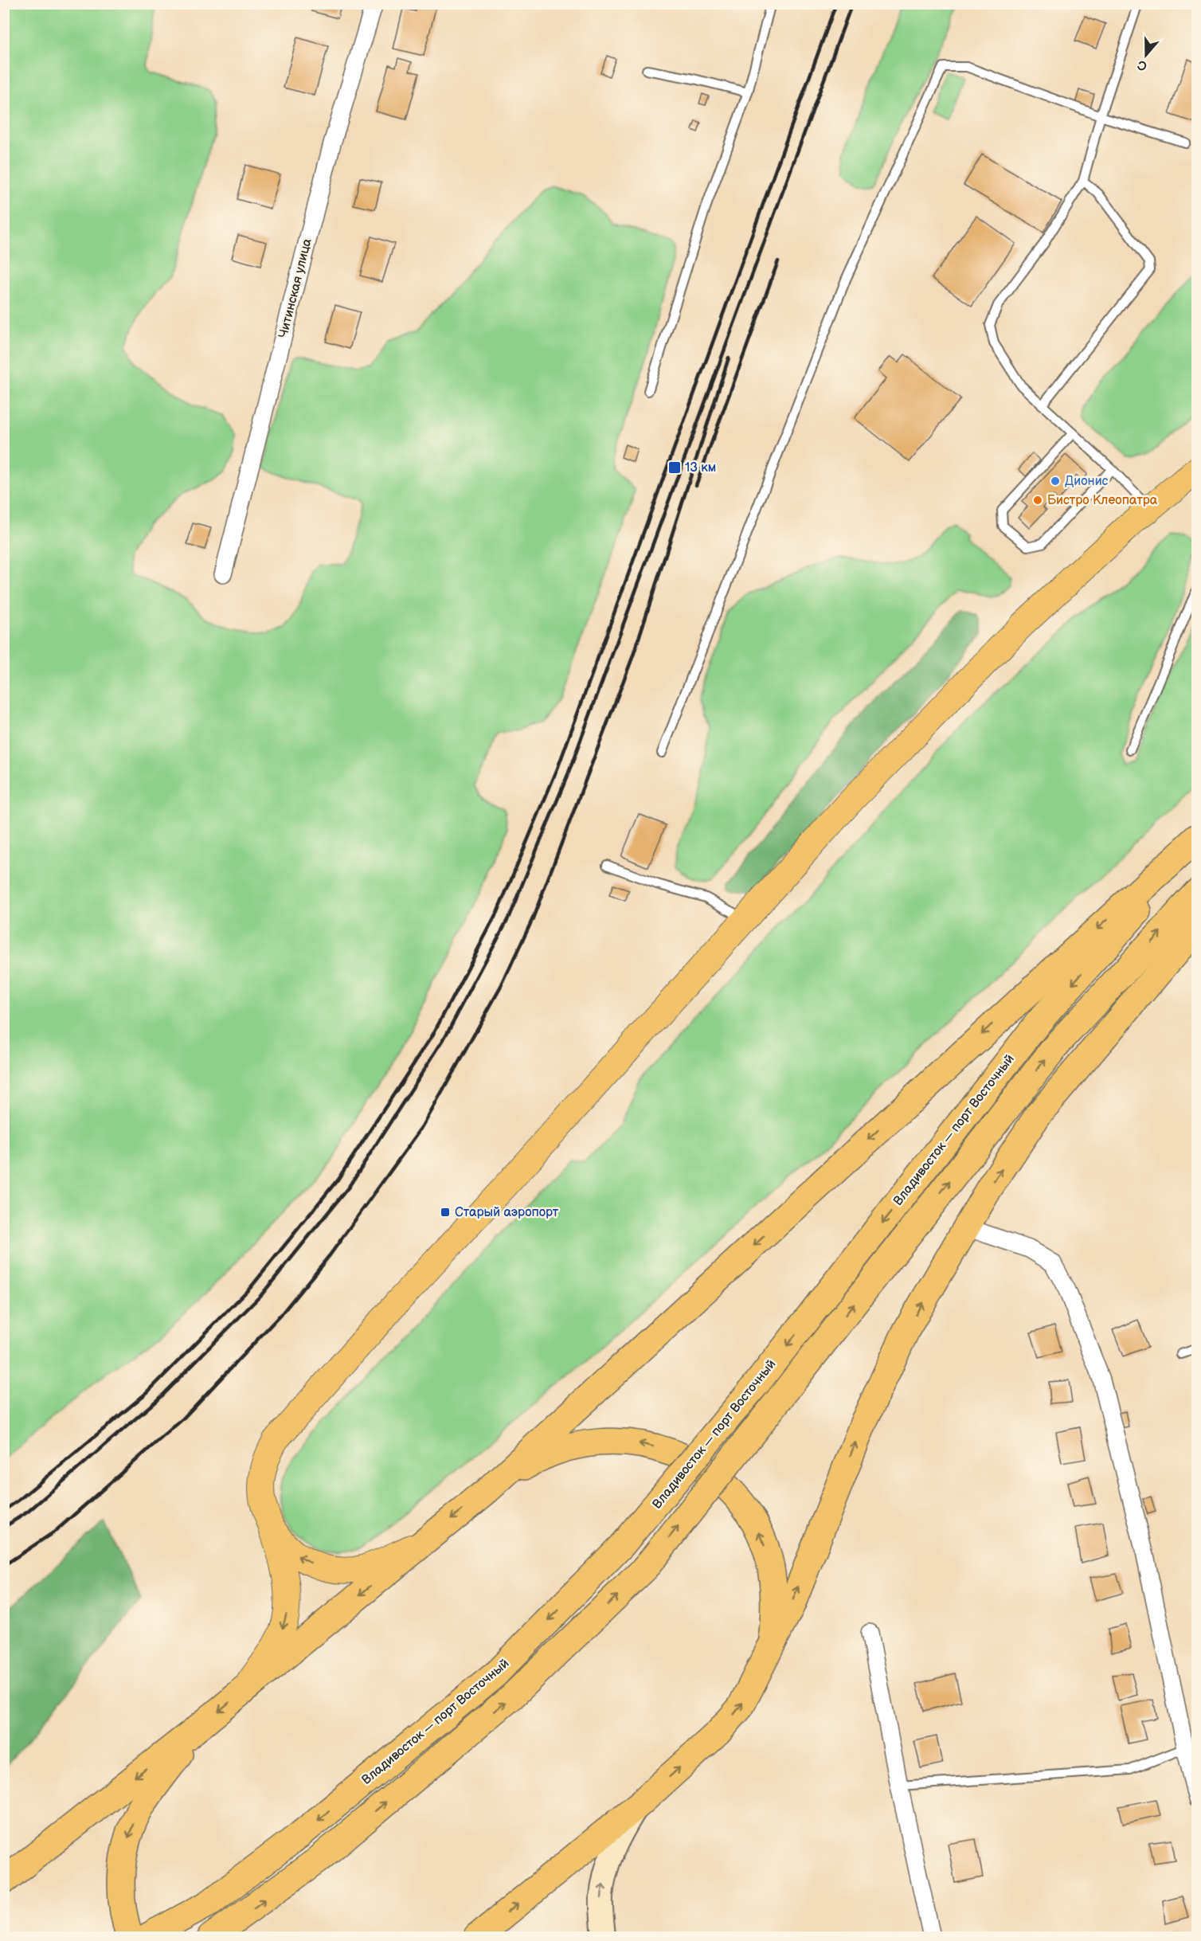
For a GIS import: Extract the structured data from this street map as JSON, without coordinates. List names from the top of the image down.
{
  "streets": {
    "highway": ["Владивосток — порт Восточный"],
    "street": ["Читинская улица"]
  },
  "places": {
    "transit": ["13 км", "Старый аэропорт"],
    "other": ["Дионис", "Бистро Клеопатра"]
  },
  "north": "bottom"
}
